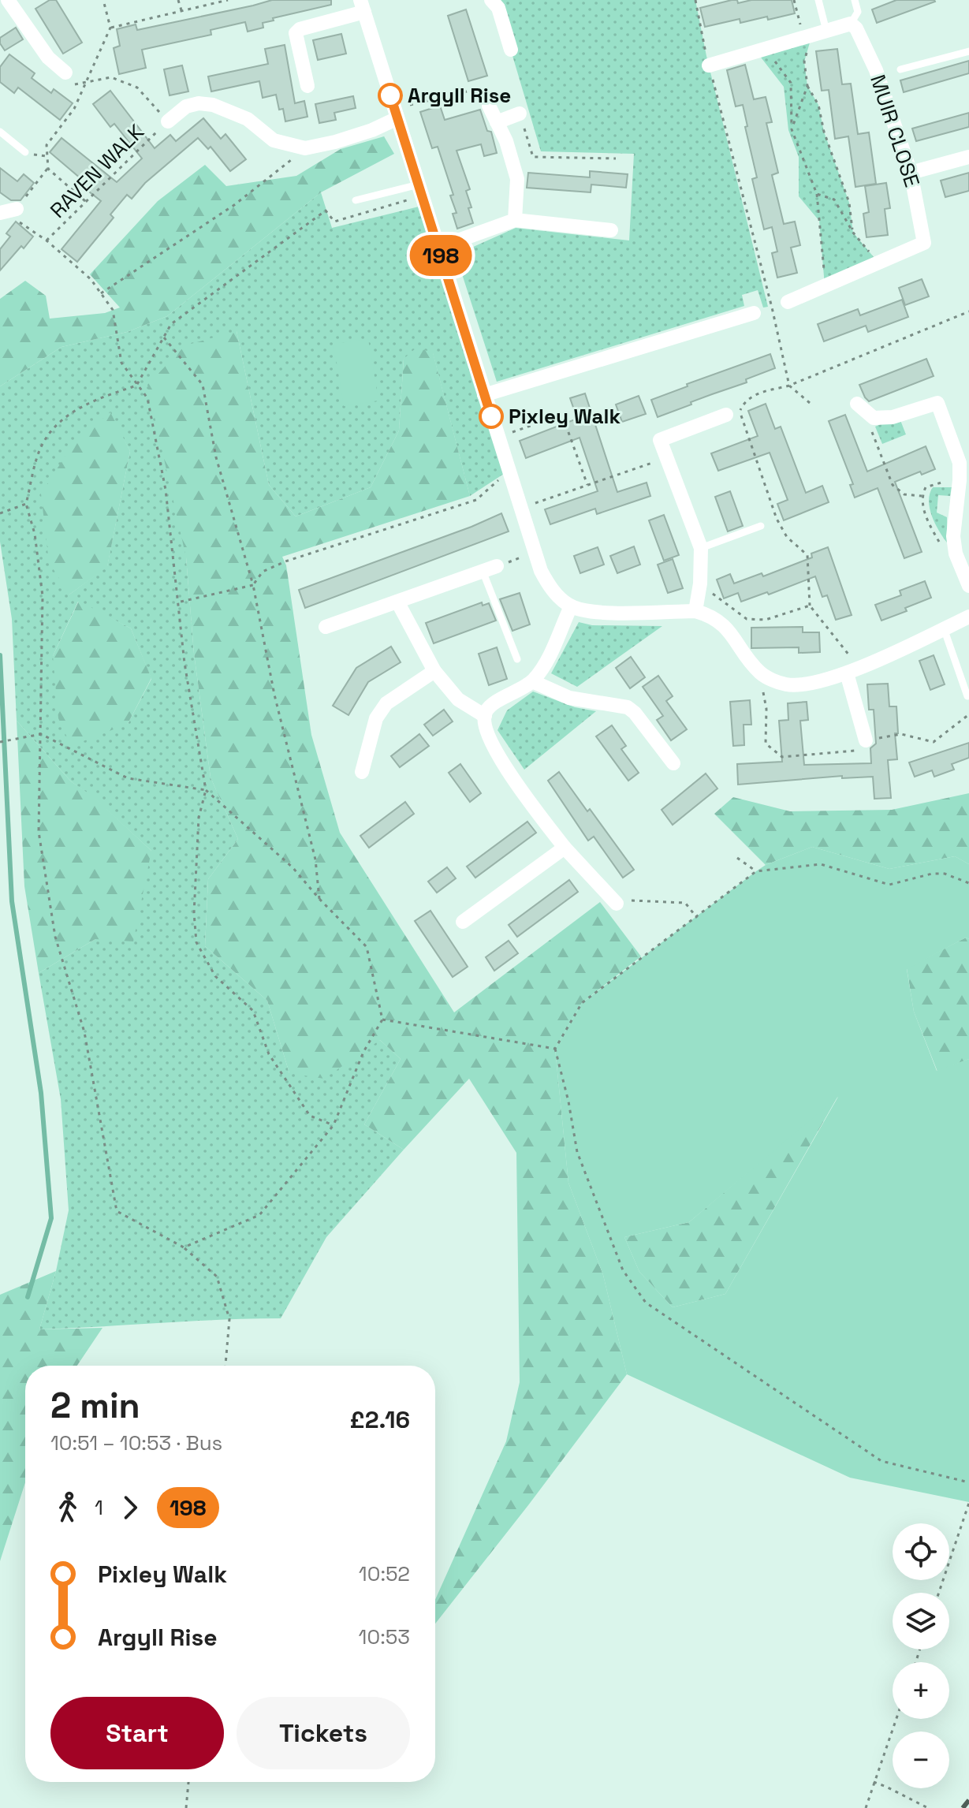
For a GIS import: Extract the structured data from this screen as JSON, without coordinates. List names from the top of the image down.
{
  "streets": {
    "street": ["MUIR CLOSE"],
    "path": ["RAVEN WALK"]
  },
  "places": ["Argyll Rise", "Pixley Walk"],
  "lines": ["bus line 198"],
  "page": {
    "on_map": "198",
    "heading": ["2 min", "10:51 – 10:53 · Bus", "£2.16"],
    "legs": ["1", "198"],
    "map_buttons": ["+", "−"],
    "list": [
      {
        "name": "Pixley Walk",
        "value": "10:52"
      },
      {
        "name": "Argyll Rise",
        "value": "10:53"
      }
    ],
    "buttons": ["Start", "Tickets"]
  }
}
